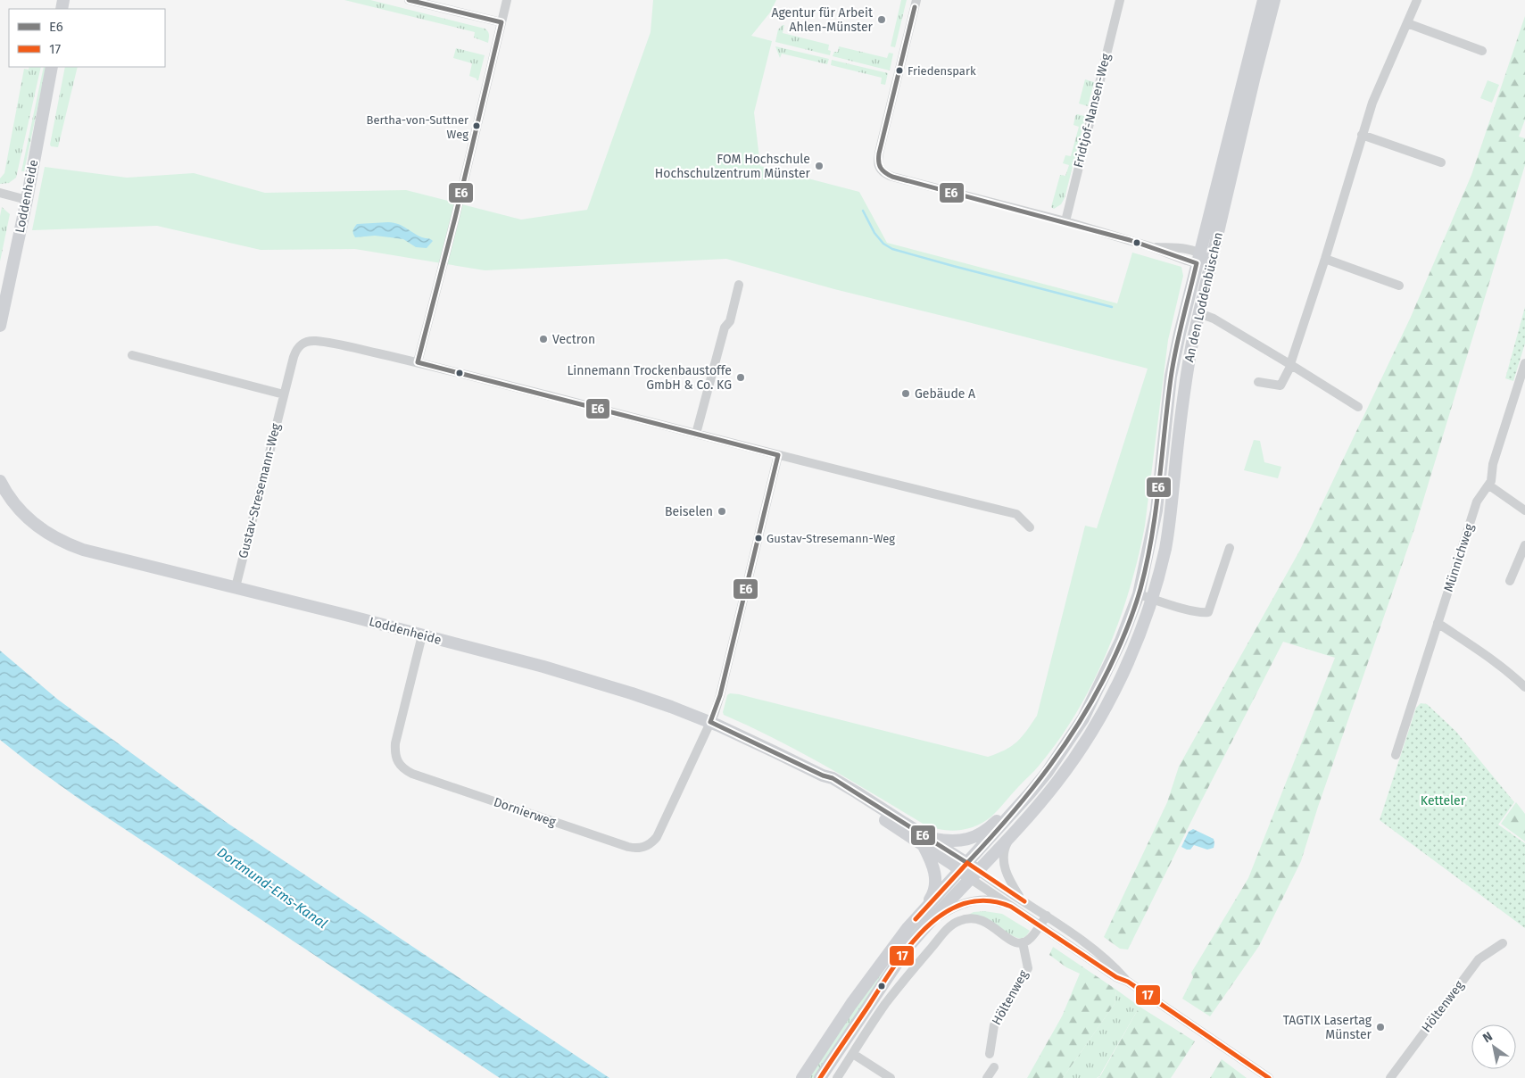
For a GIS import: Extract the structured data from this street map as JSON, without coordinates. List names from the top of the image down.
{
  "streets": {
    "main road": ["Loddenheide", "An den Loddenbüschen"],
    "street": [
      "Fridtjof-Nansen-Weg",
      "Gustav-Stresemann-Weg",
      "Münnichweg",
      "Dornierweg",
      "Höltenweg"
    ]
  },
  "crossings": [
    ["Loddenheide", "An den Loddenbüschen"],
    ["Loddenheide", "Gustav-Stresemann-Weg"],
    ["Loddenheide", "Dornierweg"]
  ],
  "water": ["Dortmund-Ems-Kanal"],
  "parks": ["Ketteler"],
  "places": [
    "Agentur für Arbeit Ahlen-Münster",
    "Friedenspark",
    "Bertha-von-Suttner Weg",
    "FOM Hochschule Hochschulzentrum Münster",
    "Vectron",
    "Linnemann Trockenbaustoffe GmbH & Co. KG",
    "Gebäude A",
    "Beiselen",
    "Gustav-Stresemann-Weg",
    "TAGTIX Lasertag Münster"
  ],
  "lines": ["transit line E6", "transit line 17"],
  "legend": ["E6", "17"],
  "north": "top left"
}
